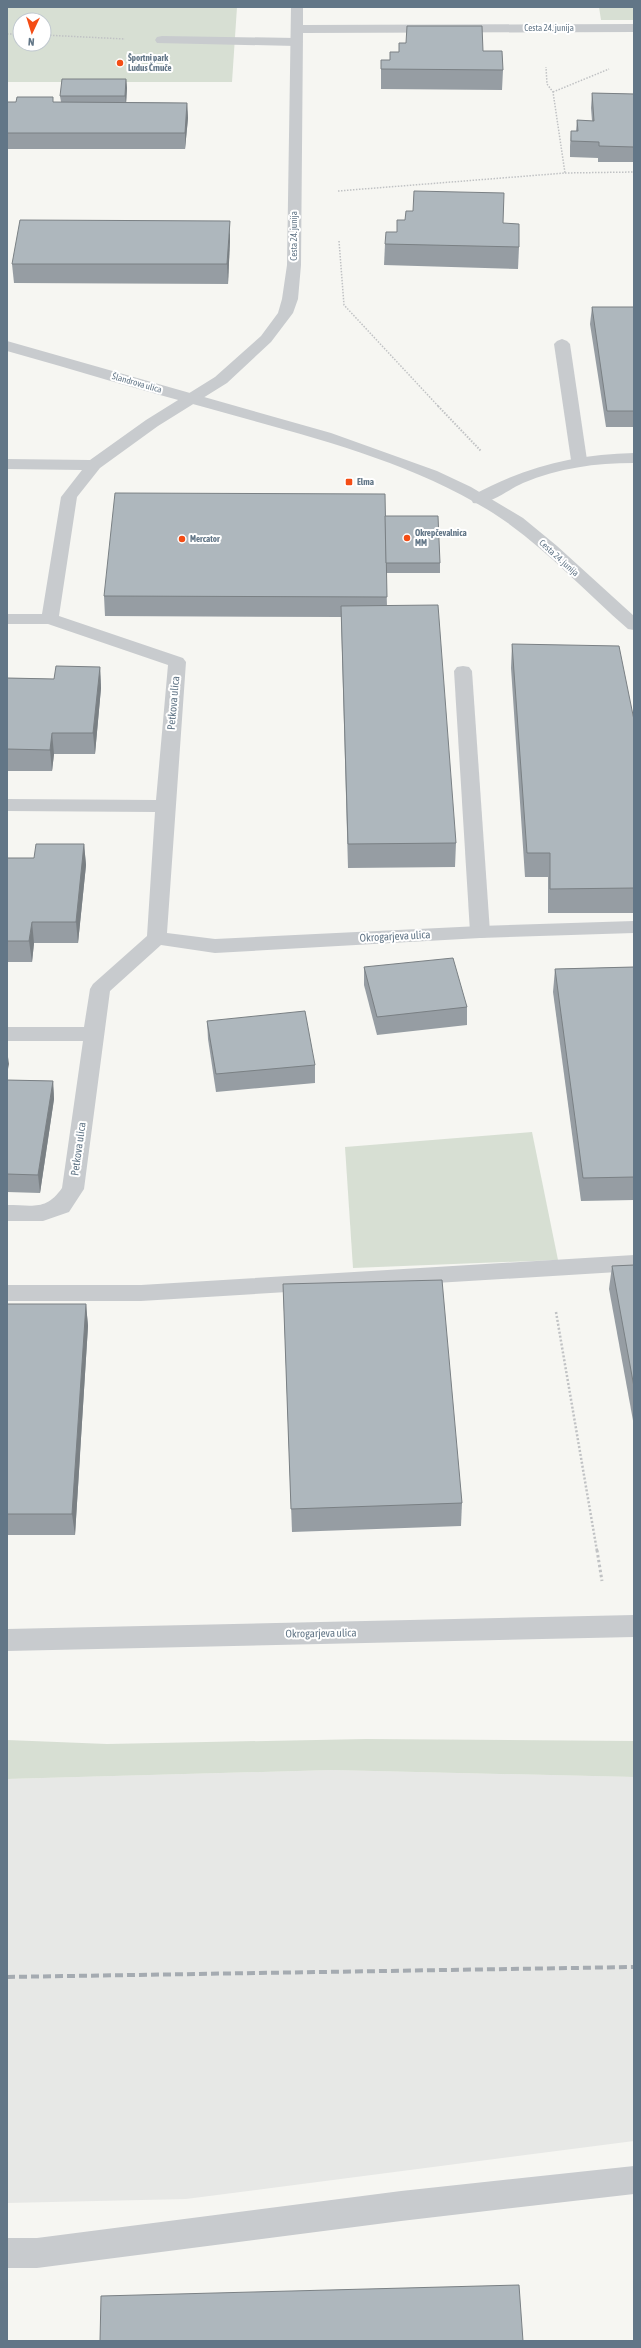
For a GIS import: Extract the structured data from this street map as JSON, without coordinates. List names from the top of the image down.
{
  "streets": {
    "street": [
      "Cesta 24. junija",
      "Šlandrova ulica",
      "Petkova ulica",
      "Okrogarjeva ulica"
    ]
  },
  "crossings": [
    ["Cesta 24. junija", "Šlandrova ulica"],
    ["Petkova ulica", "Okrogarjeva ulica"]
  ],
  "places": {
    "other": ["Športni park Ludus Črnuče", "Okrepčevalnica MM", "Mercator"],
    "transit": ["Elma"]
  },
  "north": "bottom"
}
